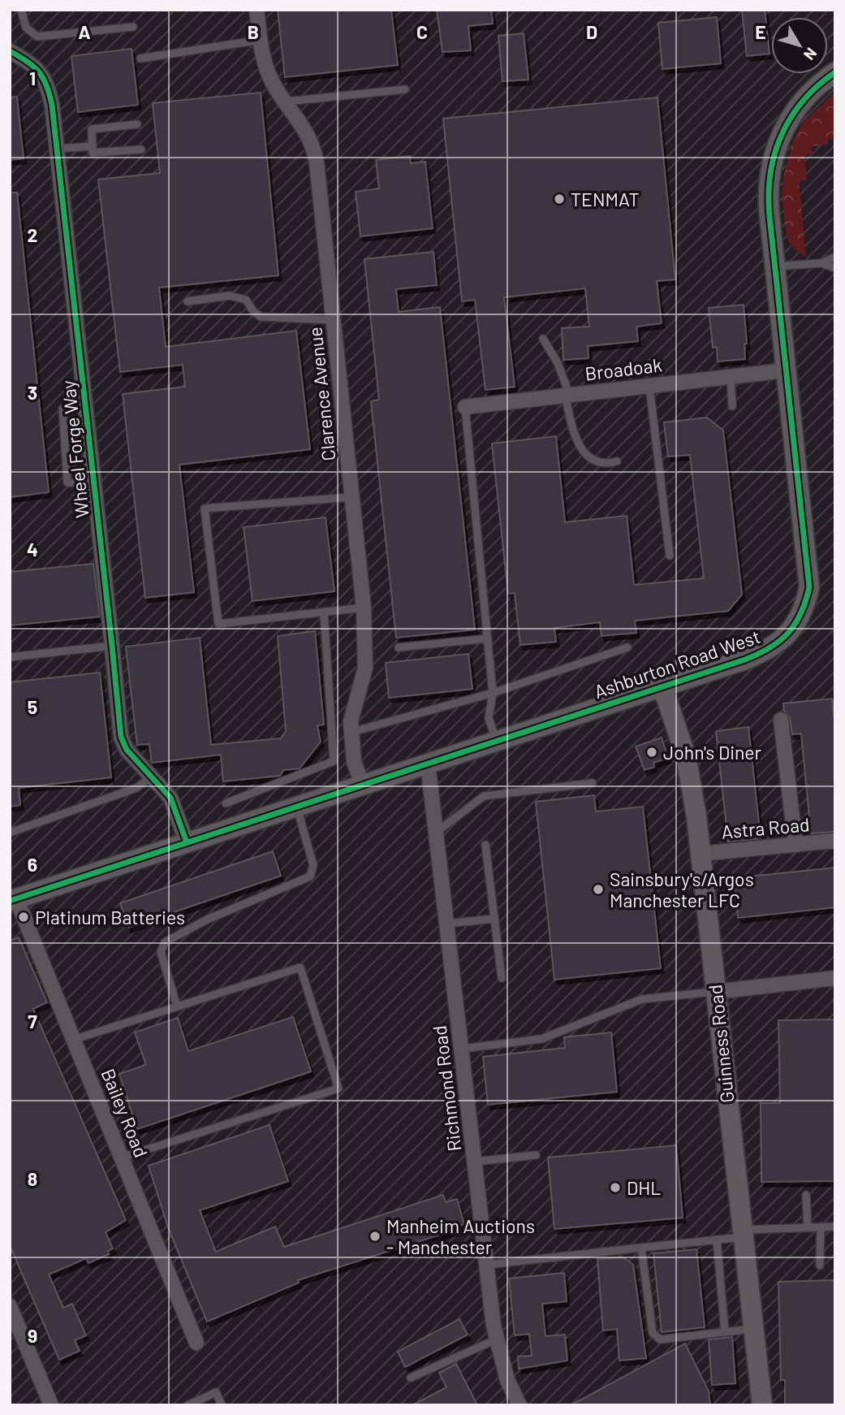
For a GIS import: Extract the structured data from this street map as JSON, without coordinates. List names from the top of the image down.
{
  "streets": {
    "main road": ["Ashburton Road West", "Guinness Road"],
    "street": [
      "Broadoak",
      "Clarence Avenue",
      "Wheel Forge Way",
      "Astra Road",
      "Richmond Road",
      "Bailey Road"
    ]
  },
  "crossings": [
    ["Broadoak", "Ashburton Road West"],
    ["Clarence Avenue", "Ashburton Road West"],
    ["Wheel Forge Way", "Ashburton Road West"],
    ["Ashburton Road West", "Guinness Road"],
    ["Ashburton Road West", "Richmond Road"],
    ["Ashburton Road West", "Bailey Road"],
    ["Astra Road", "Guinness Road"]
  ],
  "places": [
    "TENMAT",
    "John's Diner",
    "Sainsbury's/Argos Manchester LFC",
    "Platinum Batteries",
    "DHL",
    "Manheim Auctions - Manchester"
  ],
  "north": "bottom right",
  "grid": {
    "columns": [
      "A",
      "B",
      "C",
      "D",
      "E"
    ],
    "rows": [
      "1",
      "2",
      "3",
      "4",
      "5",
      "6",
      "7",
      "8",
      "9"
    ]
  }
}
